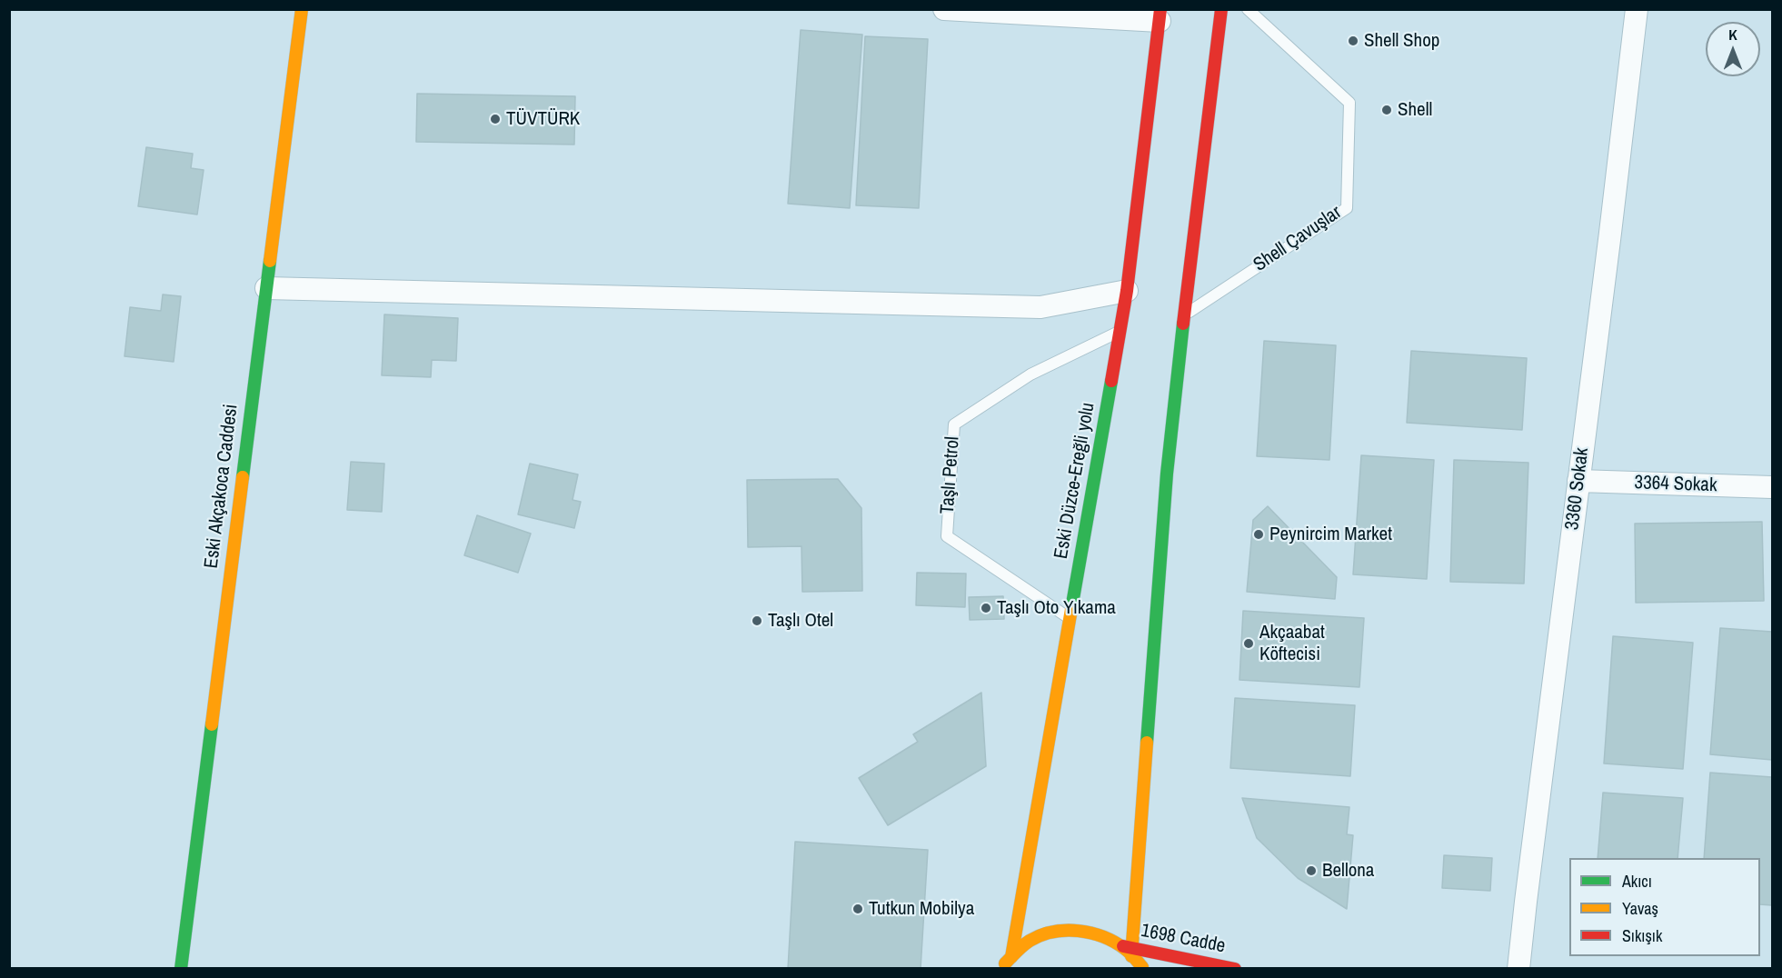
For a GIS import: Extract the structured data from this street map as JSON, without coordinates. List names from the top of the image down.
{
  "streets": {
    "main road": ["Eski Düzce-Ereğli yolu", "Eski Akçakoca Caddesi", "1698 Cadde"],
    "street": ["3364 Sokak", "3360 Sokak"],
    "lane": ["Shell Çavuşlar", "Taşlı Petrol"]
  },
  "crossings": [
    ["Taşlı Petrol", "Eski Düzce-Ereğli yolu"],
    ["3364 Sokak", "3360 Sokak"]
  ],
  "places": [
    "Shell Shop",
    "Shell",
    "TÜVTÜRK",
    "Peynircim Market",
    "Taşlı Oto Yıkama",
    "Taşlı Otel",
    "Akçaabat Köftecisi",
    "Bellona",
    "Tutkun Mobilya"
  ],
  "legend": ["Akıcı", "Yavaş", "Sıkışık"],
  "north": "top"
}
